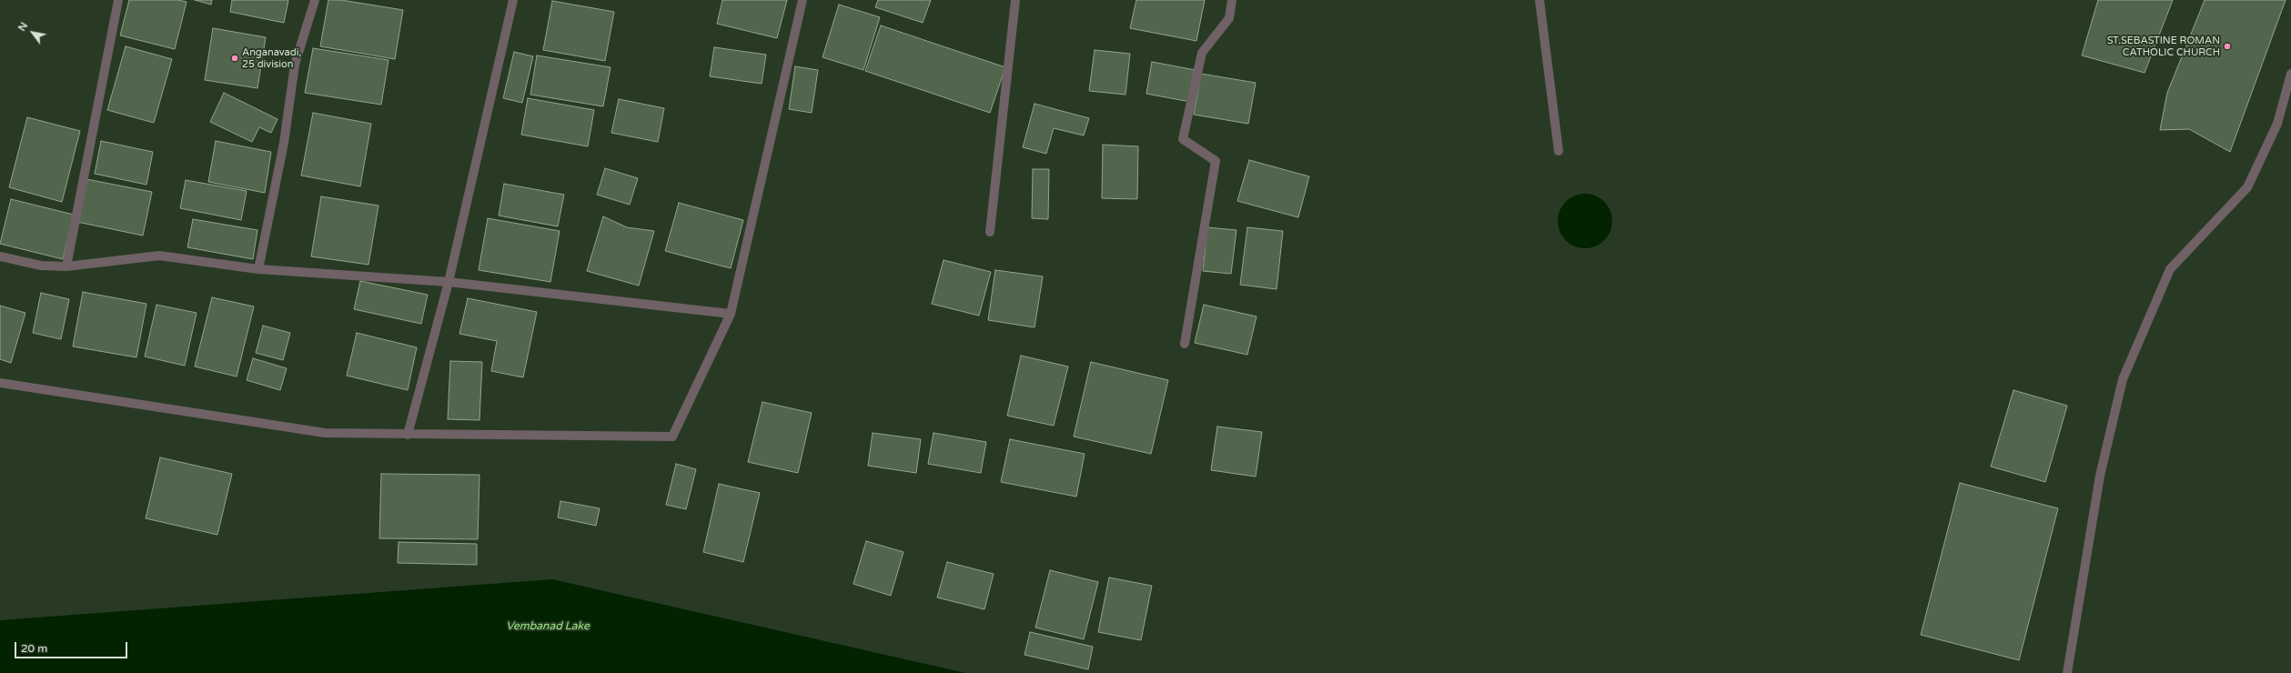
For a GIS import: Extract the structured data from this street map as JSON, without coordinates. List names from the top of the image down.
{
  "water": ["Vembanad Lake"],
  "places": ["ST.SEBASTINE ROMAN CATHOLIC CHURCH", "Anganavadi, 25 division"],
  "scale_bar": "20 m",
  "north": "top left"
}
